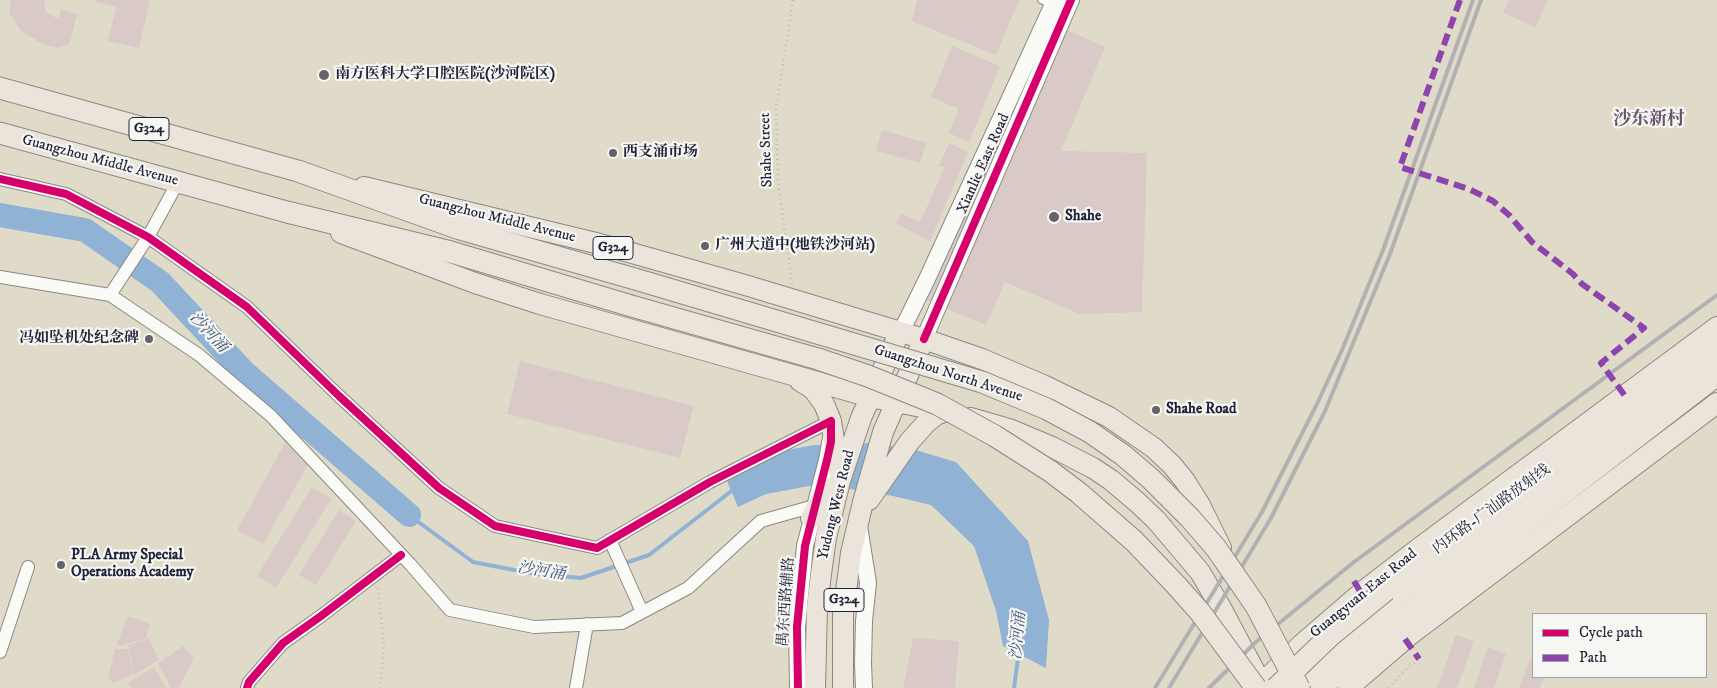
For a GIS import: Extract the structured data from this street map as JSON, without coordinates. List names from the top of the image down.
{
  "streets": {
    "highway": [
      "G324",
      "Guangzhou Middle Avenue",
      "Guangzhou North Avenue",
      "内环路-广汕路放射线"
    ],
    "main road": ["Yudong West Road", "Guangyuan East Road"],
    "street": ["Xianlie East Road", "禺东西路辅路"],
    "path": ["Shahe Street"]
  },
  "crossings": [
    ["G324", "Guangzhou Middle Avenue"],
    ["G324", "Yudong West Road"],
    ["Shahe Street", "Guangzhou Middle Avenue"],
    ["Guangzhou Middle Avenue", "Xianlie East Road"],
    ["Guangzhou Middle Avenue", "Guangzhou North Avenue"],
    ["Guangzhou Middle Avenue", "Yudong West Road"],
    ["Xianlie East Road", "Guangzhou North Avenue"],
    ["Xianlie East Road", "Yudong West Road"],
    ["Guangzhou North Avenue", "Yudong West Road"],
    ["Guangzhou North Avenue", "内环路-广汕路放射线"],
    ["Guangzhou North Avenue", "Guangyuan East Road"],
    ["内环路-广汕路放射线", "Guangyuan East Road"]
  ],
  "districts": ["沙东新村"],
  "water": ["沙河涌"],
  "places": [
    "南方医科大学口腔医院(沙河院区)",
    "西支涌市场",
    "Shahe",
    "广州大道中(地铁沙河站)",
    "冯如坠机处纪念碑",
    "Shahe Road",
    "PLA Army Special Operations Academy"
  ],
  "legend": ["Cycle path", "Path"]
}
